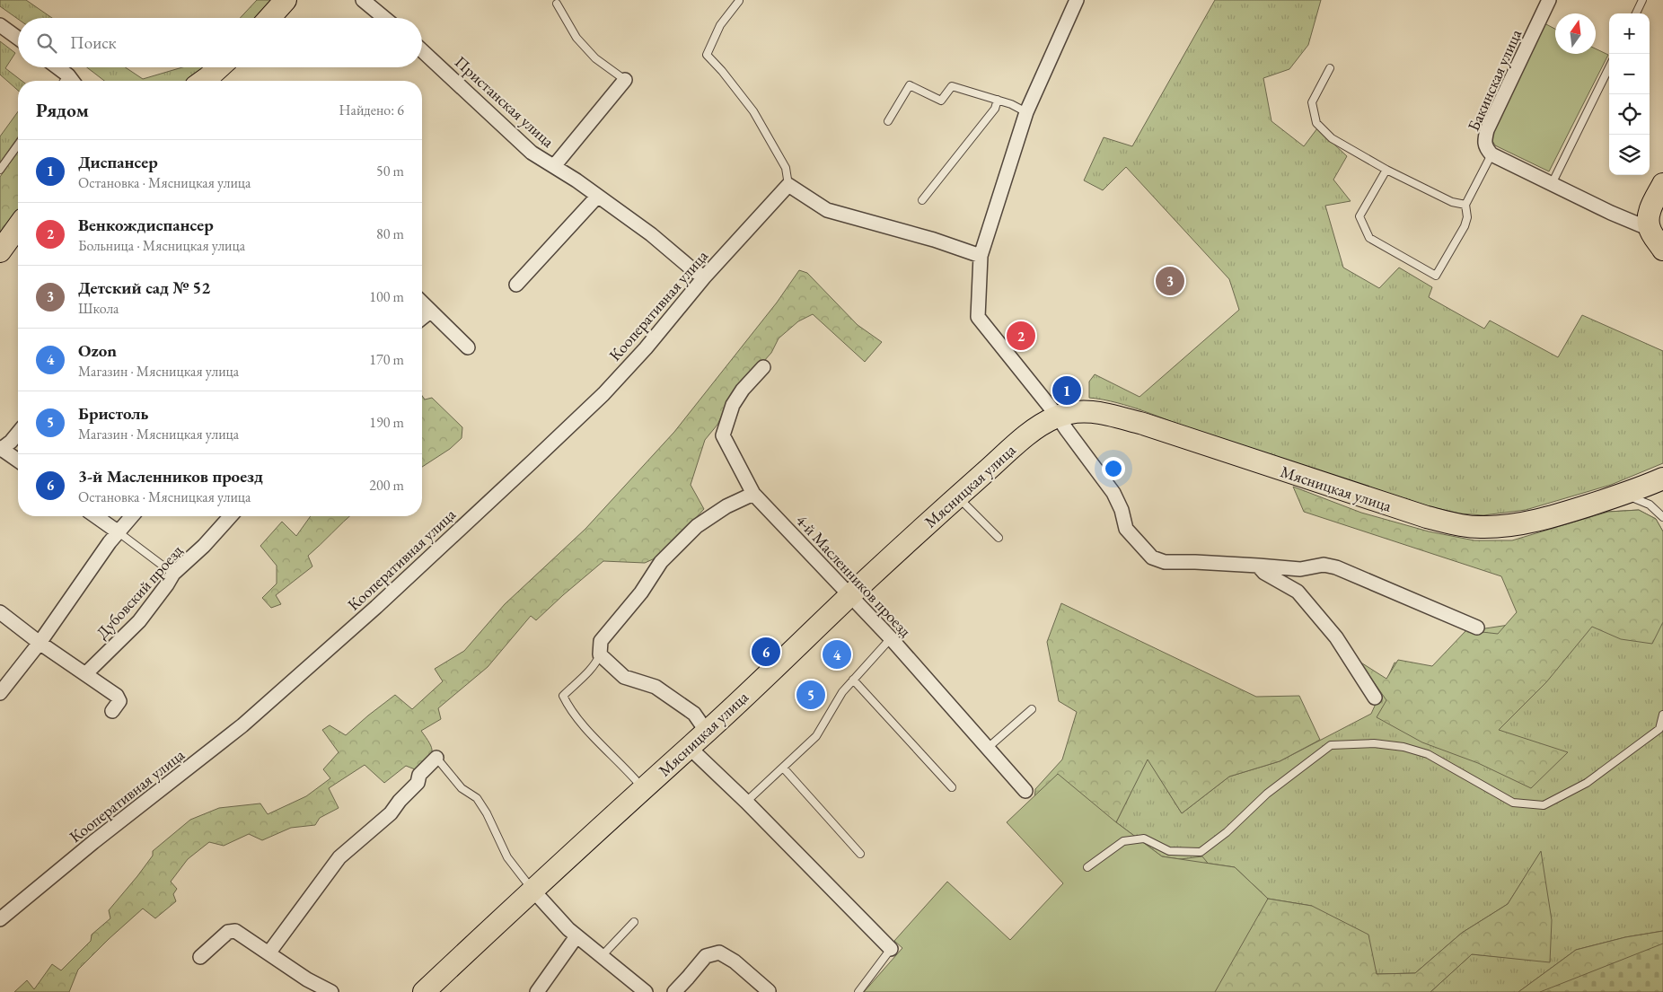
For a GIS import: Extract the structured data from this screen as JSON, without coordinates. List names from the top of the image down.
{
  "streets": {
    "main road": ["Мясницкая улица"],
    "street": [
      "Бакинская улица",
      "Пристанская улица",
      "Кооперативная улица",
      "4-й Масленников проезд",
      "Дубовский проезд"
    ]
  },
  "crossings": [
    ["Пристанская улица", "Кооперативная улица"],
    ["Мясницкая улица", "4-й Масленников проезд"]
  ],
  "north": "top",
  "page": {
    "map_buttons": ["+", "−"],
    "search": "Поиск",
    "heading": ["Рядом", "Найдено: 6"],
    "list": [
      {
        "mark": "1",
        "name": "Диспансер",
        "note": "Остановка · Мясницкая улица",
        "value": "50 m"
      },
      {
        "mark": "2",
        "name": "Венкождиспансер",
        "note": "Больница · Мясницкая улица",
        "value": "80 m"
      },
      {
        "mark": "3",
        "name": "Детский сад № 52",
        "note": "Школа",
        "value": "100 m"
      },
      {
        "mark": "4",
        "name": "Ozon",
        "note": "Магазин · Мясницкая улица",
        "value": "170 m"
      },
      {
        "mark": "5",
        "name": "Бристоль",
        "note": "Магазин · Мясницкая улица",
        "value": "190 m"
      },
      {
        "mark": "6",
        "name": "3-й Масленников проезд",
        "note": "Остановка · Мясницкая улица",
        "value": "200 m"
      }
    ],
    "pins": [
      "3",
      "2",
      "1",
      "6",
      "4",
      "5"
    ]
  }
}
